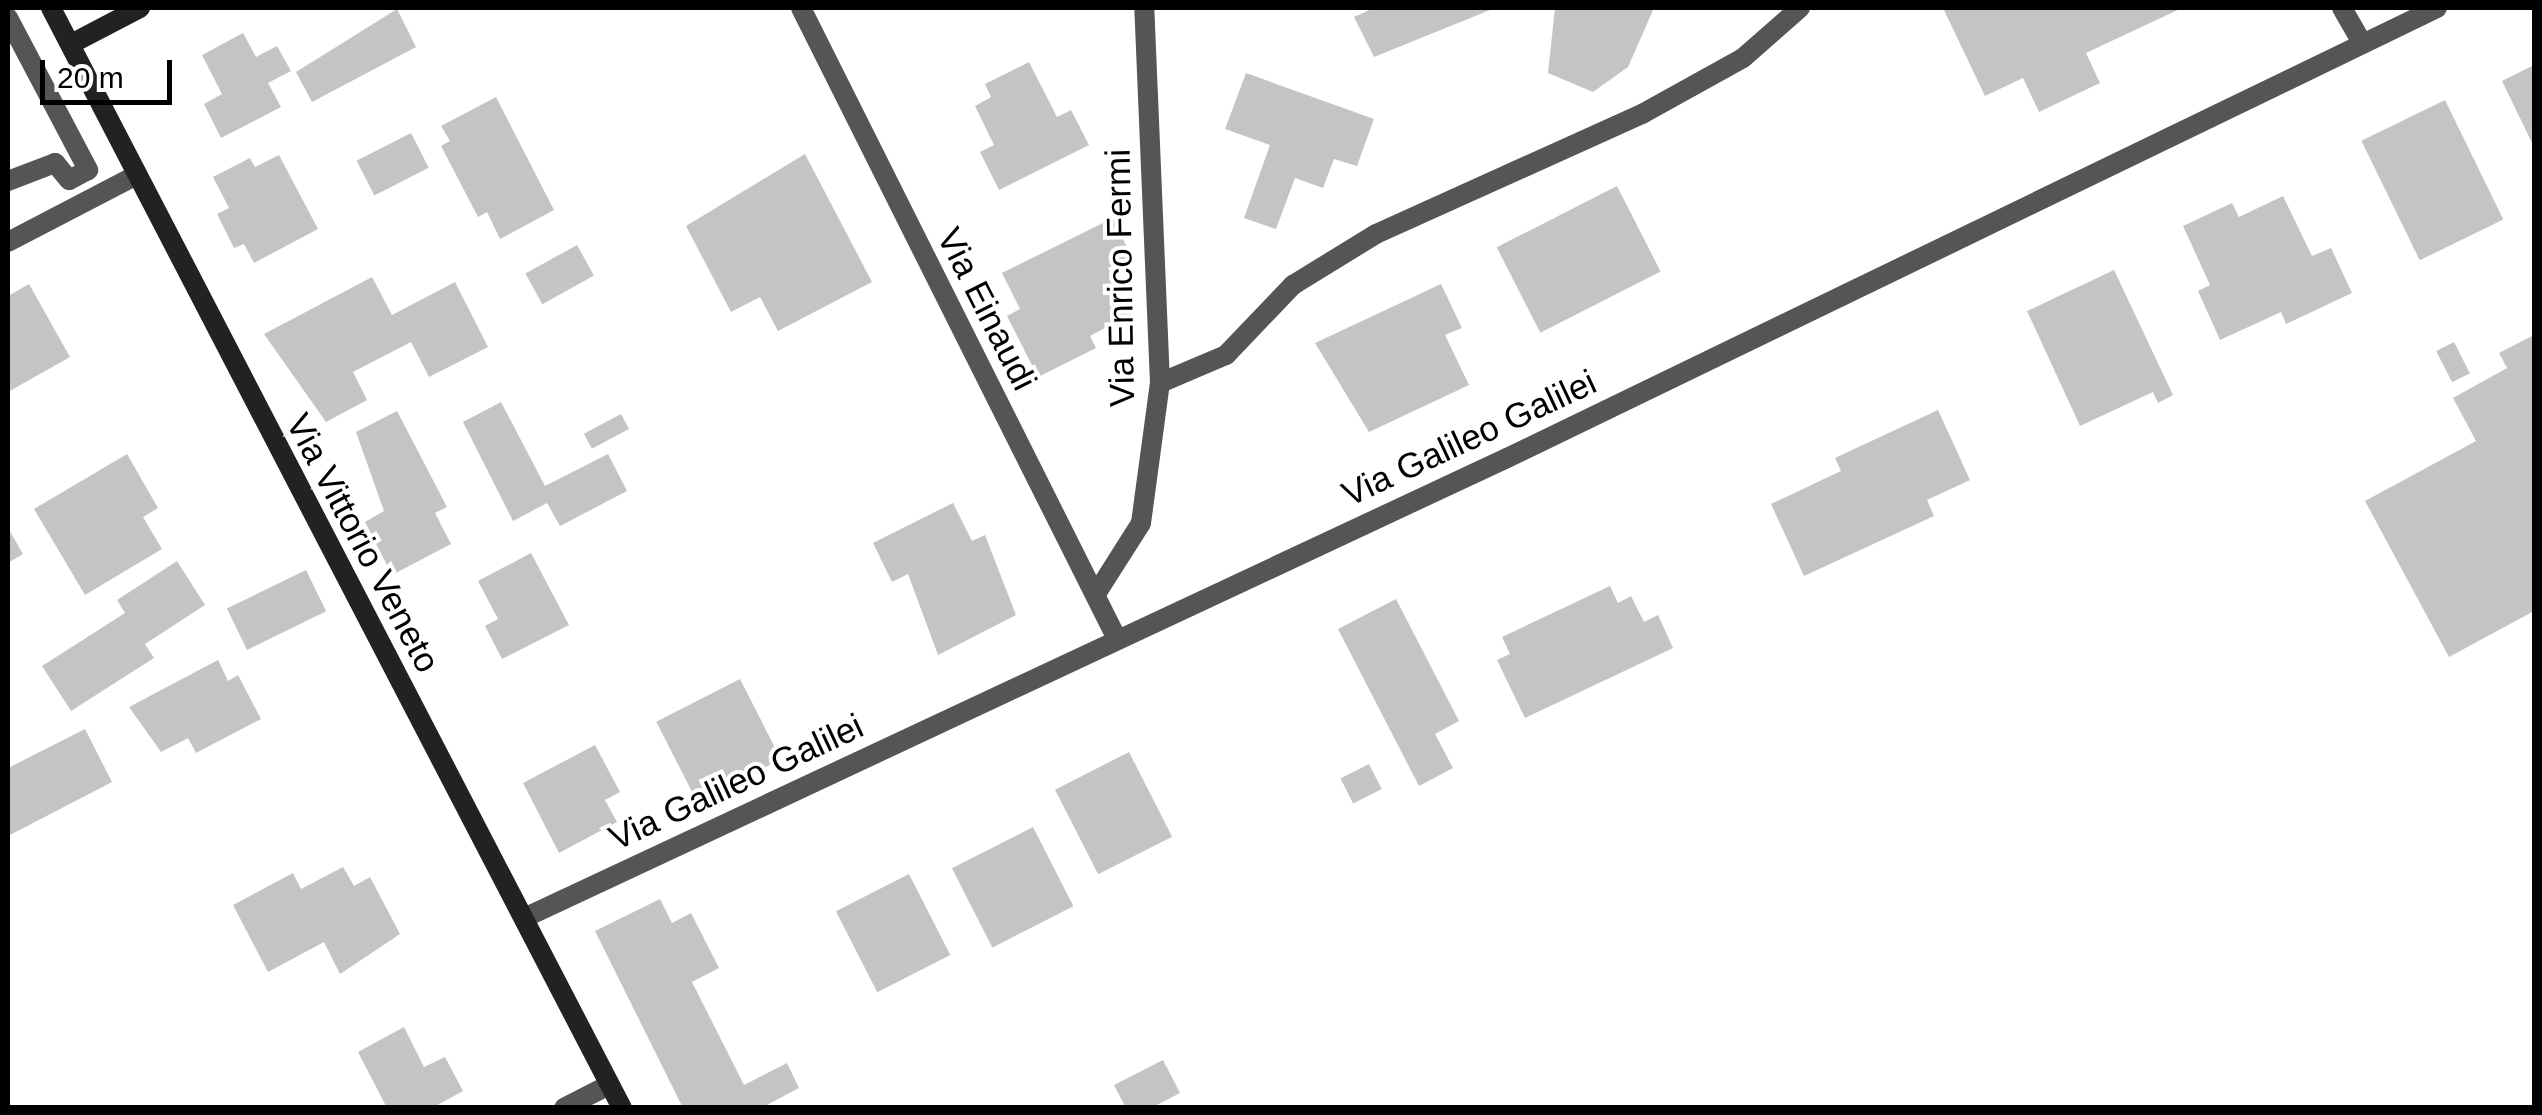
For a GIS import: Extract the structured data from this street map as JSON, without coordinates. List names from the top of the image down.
{
  "streets": {
    "main road": ["Via Vittorio Veneto"],
    "street": ["Via Enrico Fermi", "Via Einaudi", "Via Galileo Galilei"]
  },
  "crossings": [
    ["Via Enrico Fermi", "Via Einaudi"],
    ["Via Einaudi", "Via Galileo Galilei"],
    ["Via Galileo Galilei", "Via Vittorio Veneto"]
  ],
  "scale_bar": "20 m"
}
